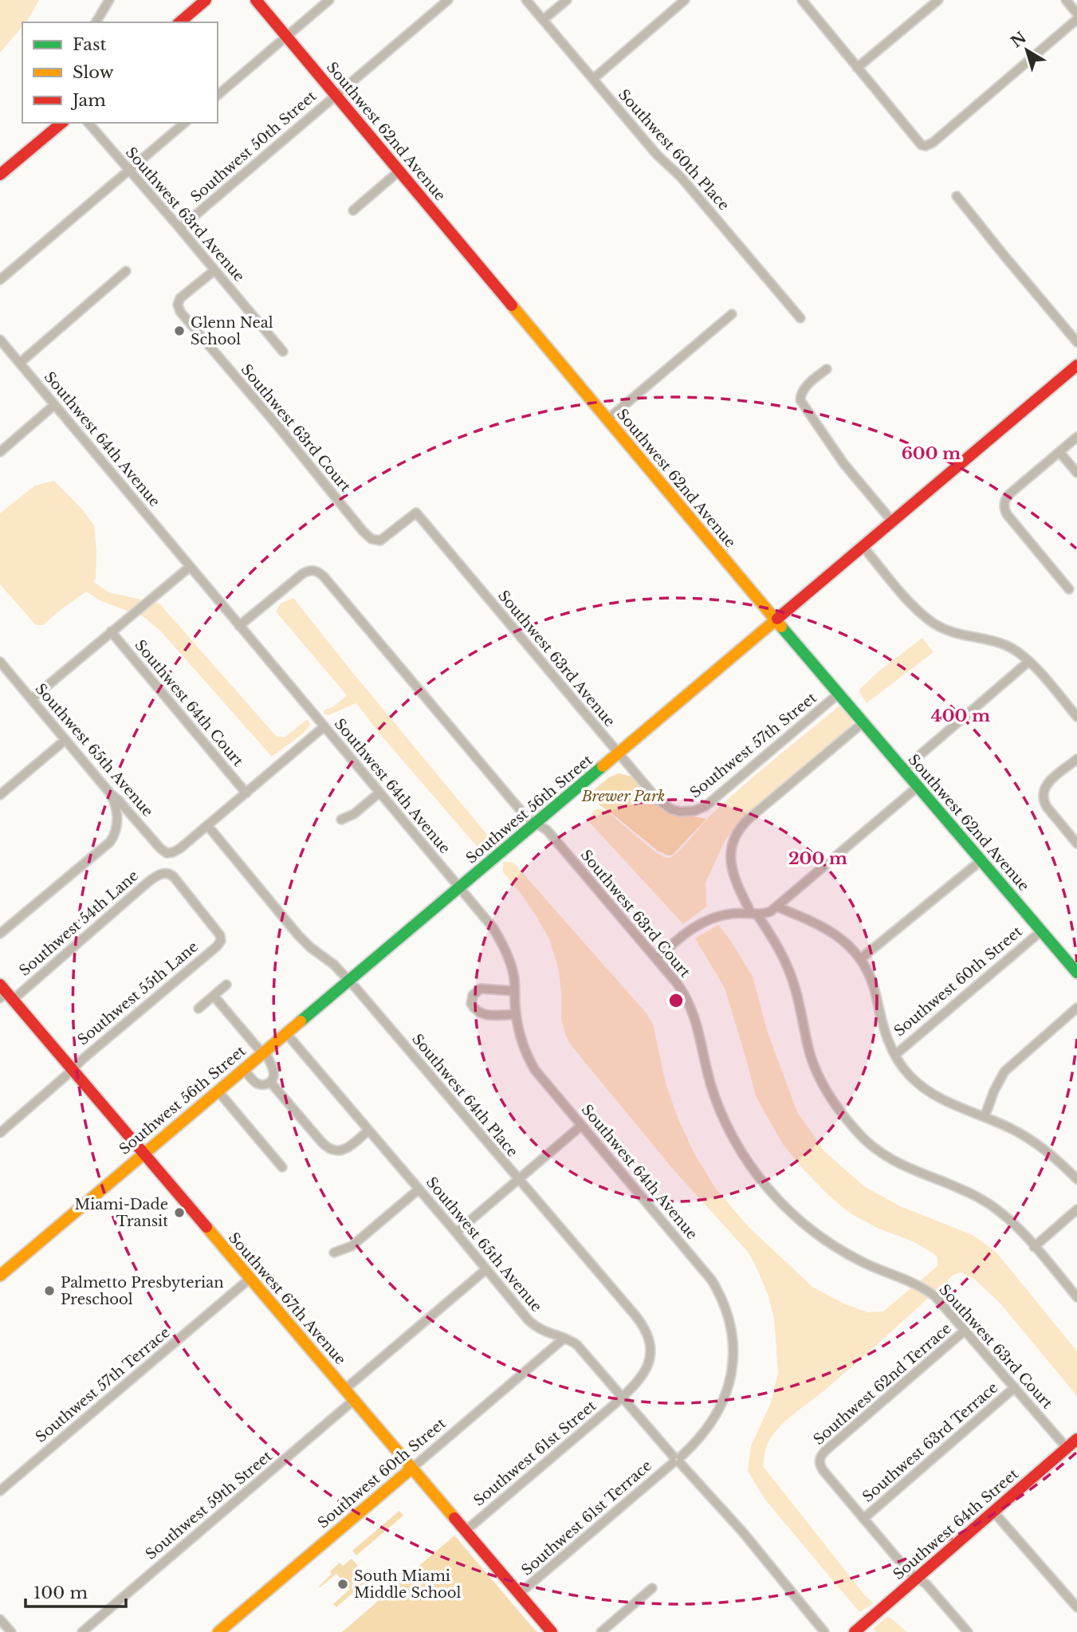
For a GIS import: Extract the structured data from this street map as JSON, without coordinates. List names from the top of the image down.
{
  "streets": {
    "main road": [
      "Southwest 62nd Avenue",
      "Southwest 56th Street",
      "Southwest 60th Street",
      "Southwest 67th Avenue",
      "Southwest 64th Street"
    ],
    "street": [
      "Southwest 50th Street",
      "Southwest 60th Place",
      "Southwest 63rd Avenue",
      "Southwest 63rd Court",
      "Southwest 64th Avenue",
      "Southwest 64th Court",
      "Southwest 57th Street",
      "Southwest 65th Avenue",
      "Southwest 54th Lane",
      "Southwest 55th Lane",
      "Southwest 64th Place",
      "Southwest 62nd Terrace",
      "Southwest 57th Terrace",
      "Southwest 63rd Terrace",
      "Southwest 61st Street",
      "Southwest 59th Street",
      "Southwest 61st Terrace"
    ]
  },
  "crossings": [
    ["Southwest 62nd Avenue", "Southwest 50th Street"],
    ["Southwest 62nd Avenue", "Southwest 57th Street"],
    ["Southwest 62nd Avenue", "Southwest 56th Street"],
    ["Southwest 62nd Avenue", "Southwest 60th Street"],
    ["Southwest 50th Street", "Southwest 63rd Avenue"],
    ["Southwest 63rd Avenue", "Southwest 63rd Court"],
    ["Southwest 63rd Avenue", "Southwest 57th Street"],
    ["Southwest 63rd Avenue", "Southwest 56th Street"],
    ["Southwest 63rd Court", "Southwest 64th Avenue"],
    ["Southwest 63rd Court", "Southwest 56th Street"],
    ["Southwest 63rd Court", "Southwest 62nd Terrace"],
    ["Southwest 63rd Court", "Southwest 63rd Terrace"],
    ["Southwest 63rd Court", "Southwest 64th Street"],
    ["Southwest 64th Avenue", "Southwest 65th Avenue"],
    ["Southwest 64th Avenue", "Southwest 56th Street"],
    ["Southwest 64th Avenue", "Southwest 61st Terrace"],
    ["Southwest 65th Avenue", "Southwest 56th Street"],
    ["Southwest 65th Avenue", "Southwest 60th Street"],
    ["Southwest 65th Avenue", "Southwest 64th Place"],
    ["Southwest 65th Avenue", "Southwest 61st Street"],
    ["Southwest 65th Avenue", "Southwest 61st Terrace"],
    ["Southwest 56th Street", "Southwest 64th Place"],
    ["Southwest 56th Street", "Southwest 67th Avenue"],
    ["Southwest 54th Lane", "Southwest 55th Lane"],
    ["Southwest 54th Lane", "Southwest 67th Avenue"],
    ["Southwest 60th Street", "Southwest 67th Avenue"],
    ["Southwest 55th Lane", "Southwest 67th Avenue"],
    ["Southwest 64th Place", "Southwest 61st Street"],
    ["Southwest 67th Avenue", "Southwest 57th Terrace"],
    ["Southwest 67th Avenue", "Southwest 61st Street"],
    ["Southwest 67th Avenue", "Southwest 59th Street"],
    ["Southwest 67th Avenue", "Southwest 61st Terrace"],
    ["Southwest 62nd Terrace", "Southwest 63rd Terrace"]
  ],
  "parks": ["Brewer Park"],
  "places": [
    "Glenn Neal School",
    "Miami-Dade Transit",
    "Palmetto Presbyterian Preschool",
    "South Miami Middle School"
  ],
  "legend": ["Fast", "Slow", "Jam"],
  "scale_bar": "100 m",
  "north": "top left",
  "rings": ["600 m", "400 m", "200 m"]
}
